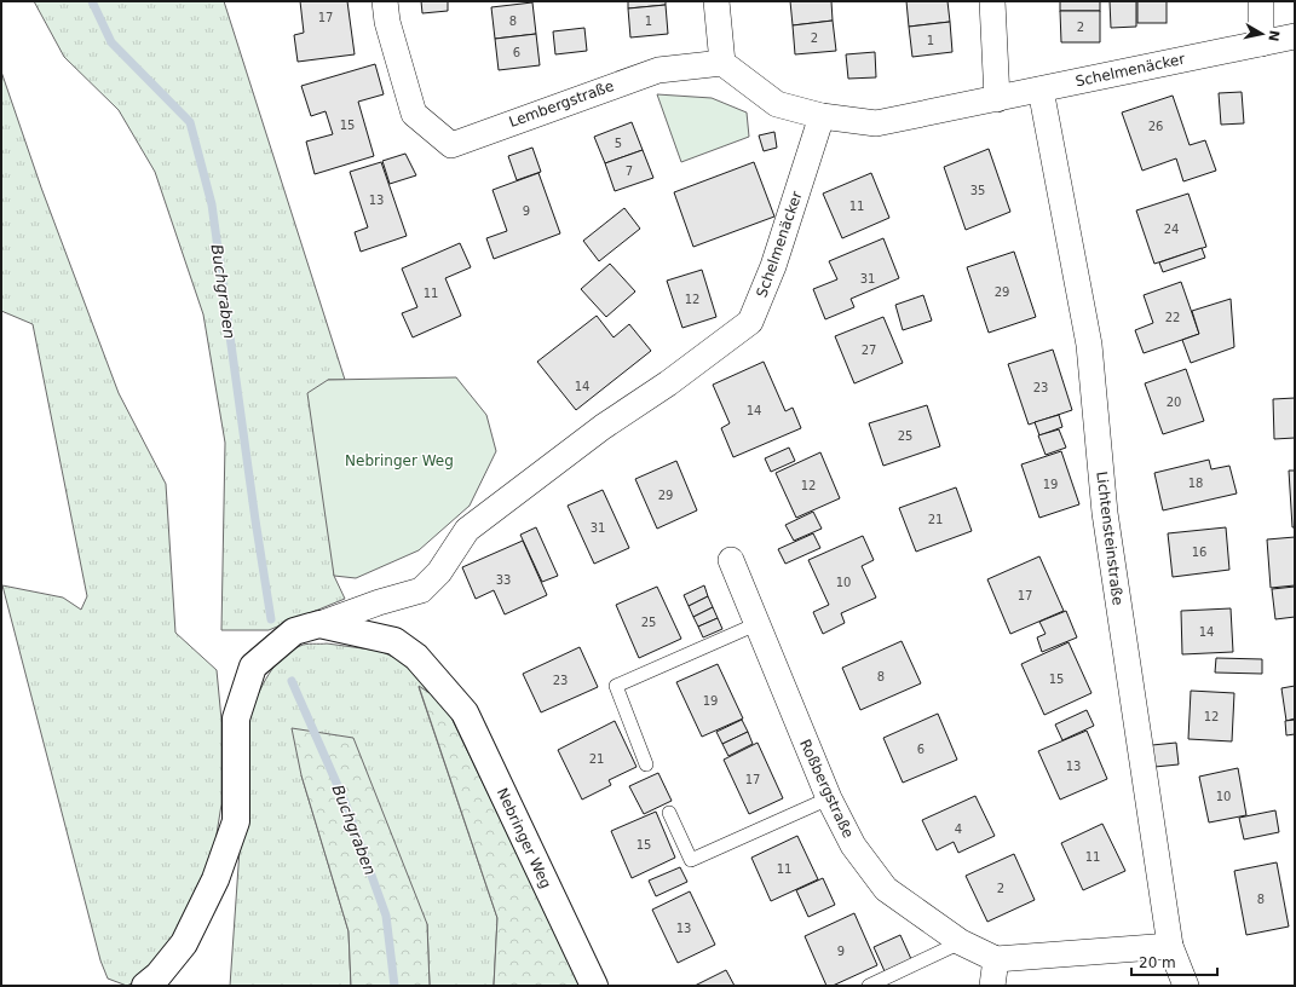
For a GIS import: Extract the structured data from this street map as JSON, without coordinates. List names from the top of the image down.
{
  "streets": {
    "street": [
      "Schelmenäcker",
      "Lembergstraße",
      "Lichtensteinstraße",
      "Roßbergstraße",
      "Nebringer Weg"
    ]
  },
  "crossings": [
    ["Schelmenäcker", "Lichtensteinstraße"],
    ["Schelmenäcker", "Nebringer Weg"]
  ],
  "water": ["Buchgraben"],
  "parks": ["Nebringer Weg"],
  "house_numbers": [
    "17",
    "8",
    "1",
    "2",
    "2",
    "1",
    "6",
    "15",
    "26",
    "5",
    "7",
    "35",
    "13",
    "11",
    "9",
    "24",
    "31",
    "29",
    "11",
    "12",
    "22",
    "27",
    "14",
    "23",
    "20",
    "14",
    "25",
    "18",
    "19",
    "12",
    "29",
    "21",
    "31",
    "16",
    "33",
    "10",
    "17",
    "25",
    "14",
    "8",
    "15",
    "23",
    "19",
    "12",
    "6",
    "21",
    "13",
    "17",
    "10",
    "4",
    "15",
    "11",
    "11",
    "2",
    "8",
    "13",
    "9"
  ],
  "scale_bar": "20 m",
  "north": "right"
}
